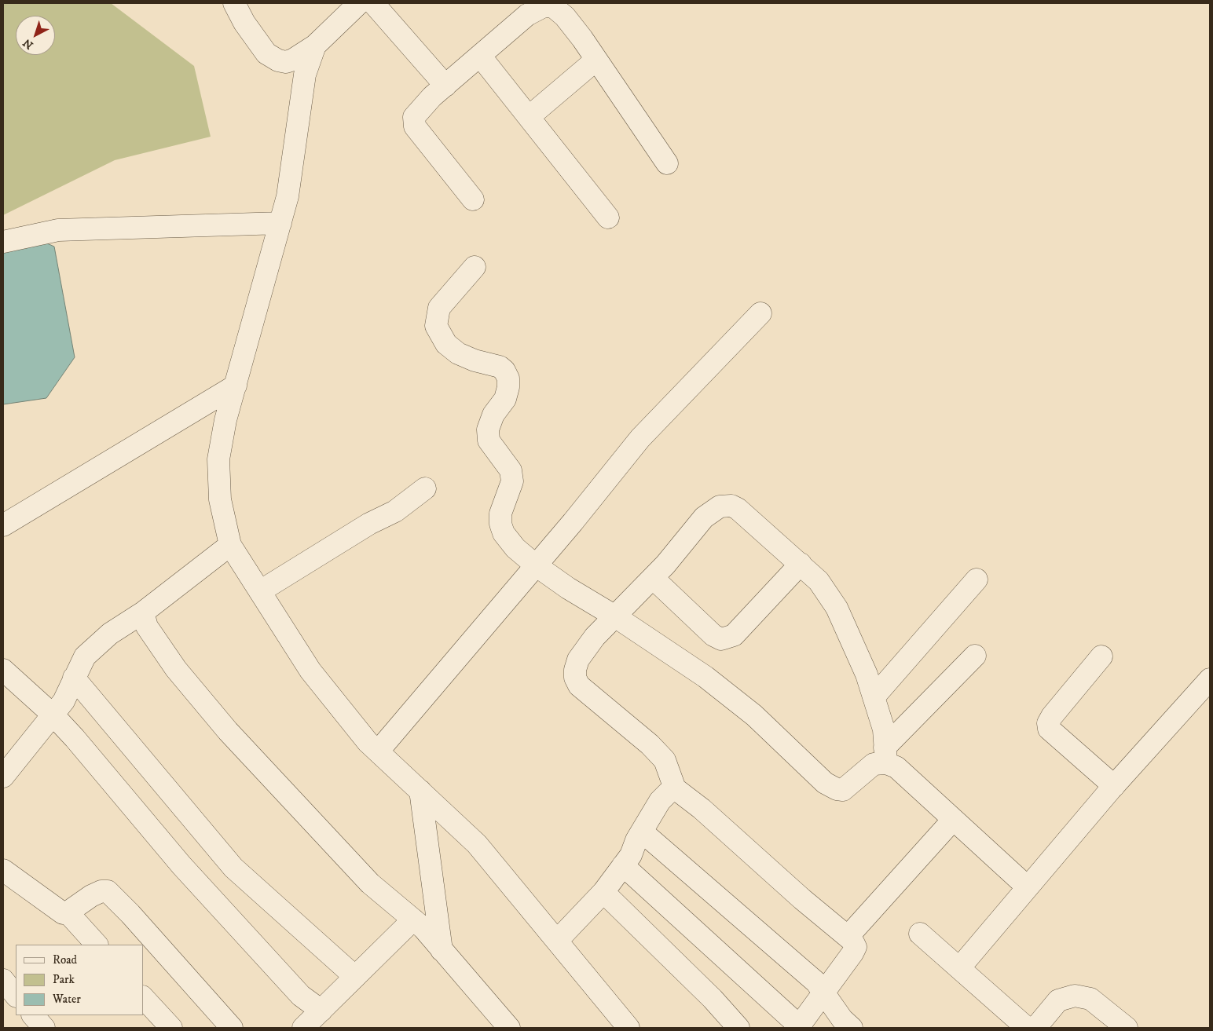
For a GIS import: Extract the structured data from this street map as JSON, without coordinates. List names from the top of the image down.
{
  "legend": ["Road", "Park", "Water"],
  "north": "bottom left"
}
